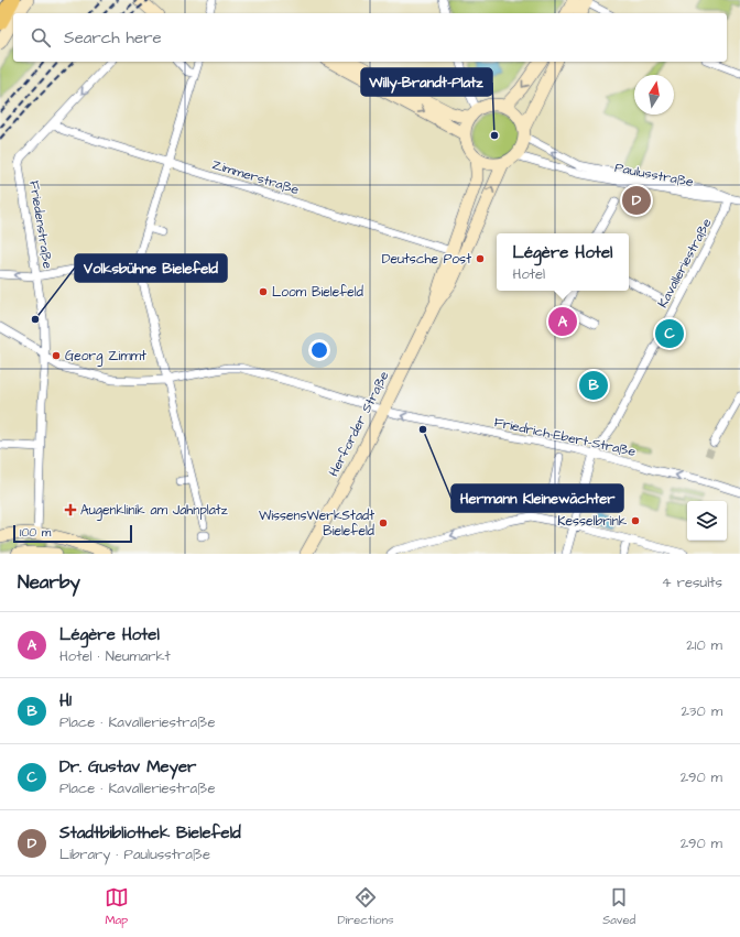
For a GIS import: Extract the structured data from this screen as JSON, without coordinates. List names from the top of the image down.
{
  "streets": {
    "street": [
      "Paulusstraße",
      "Zimmerstraße",
      "Friedenstraße",
      "Kavalleriestraße",
      "Herforder Straße",
      "Friedrich-Ebert-Straße"
    ]
  },
  "crossings": [
    ["Paulusstraße", "Kavalleriestraße"],
    ["Paulusstraße", "Herforder Straße"],
    ["Zimmerstraße", "Friedenstraße"],
    ["Zimmerstraße", "Herforder Straße"],
    ["Friedenstraße", "Friedrich-Ebert-Straße"],
    ["Kavalleriestraße", "Friedrich-Ebert-Straße"],
    ["Herforder Straße", "Friedrich-Ebert-Straße"]
  ],
  "one_way": ["Friedrich-Ebert-Straße"],
  "places": {
    "other": [
      "Willy-Brandt-Platz",
      "Deutsche Post",
      "Loom Bielefeld",
      "Volksbühne Bielefeld",
      "Georg Zimmt",
      "Hermann Kleinewächter",
      "Kesselbrink",
      "WissensWerkStadt Bielefeld"
    ],
    "health": ["Augenklinik am Jahnplatz"]
  },
  "scale_bar": "100 m",
  "north": "top",
  "page": {
    "search": "Search here",
    "pins": [
      "D",
      "A",
      "C",
      "B"
    ],
    "popup": ["Légère Hotel", "Hotel"],
    "scale": "100 m",
    "heading": ["Nearby", "4 results"],
    "list": [
      {
        "mark": "A",
        "name": "Légère Hotel",
        "note": "Hotel · Neumarkt",
        "value": "210 m"
      },
      {
        "mark": "B",
        "name": "H1",
        "note": "Place · Kavalleriestraße",
        "value": "230 m"
      },
      {
        "mark": "C",
        "name": "Dr. Gustav Meyer",
        "note": "Place · Kavalleriestraße",
        "value": "290 m"
      },
      {
        "mark": "D",
        "name": "Stadtbibliothek Bielefeld",
        "note": "Library · Paulusstraße",
        "value": "290 m"
      }
    ],
    "nav": ["Map", "Directions", "Saved"]
  }
}
